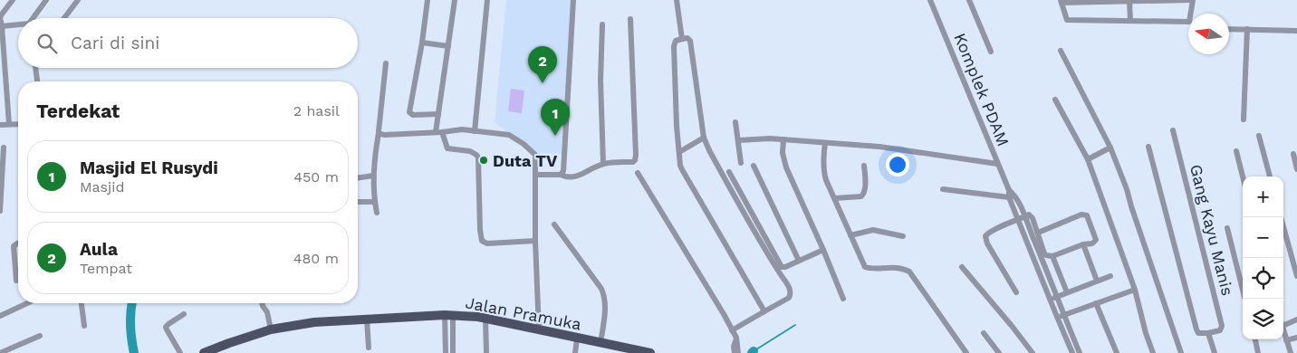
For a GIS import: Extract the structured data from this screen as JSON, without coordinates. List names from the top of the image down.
{
  "streets": {
    "main road": ["Jalan Pramuka"],
    "street": ["Komplek PDAM", "Gang Kayu Manis"]
  },
  "places": ["Duta TV"],
  "north": "left",
  "page": {
    "search": "Cari di sini",
    "pins": ["2", "1"],
    "heading": ["Terdekat", "2 hasil"],
    "list": [
      {
        "mark": "1",
        "name": "Masjid El Rusydi",
        "note": "Masjid",
        "value": "450 m"
      },
      {
        "mark": "2",
        "name": "Aula",
        "note": "Tempat",
        "value": "480 m"
      }
    ],
    "map_buttons": ["+", "−"]
  }
}
